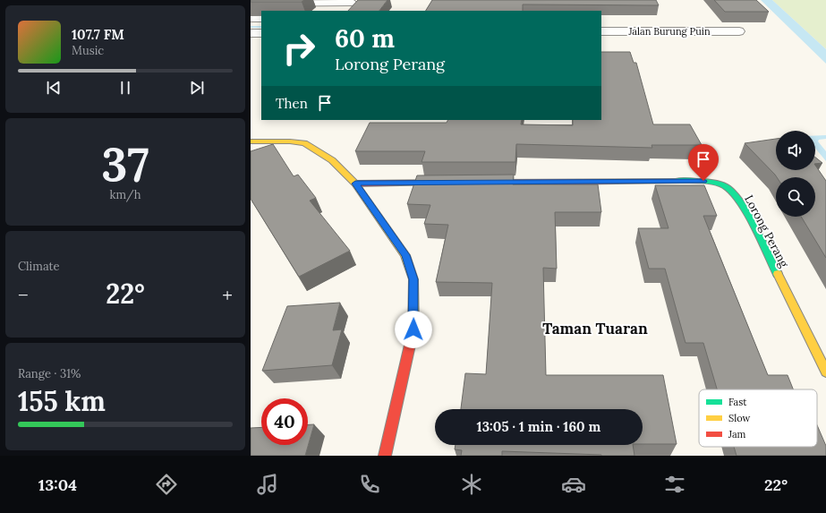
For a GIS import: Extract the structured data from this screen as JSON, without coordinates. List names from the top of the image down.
{
  "streets": {
    "street": ["Jalan Burung Puin", "Lorong Perang"]
  },
  "districts": ["Taman Tuaran"],
  "legend": ["Fast", "Slow", "Jam"],
  "page": {
    "turn": ["60 m", "Lorong Perang"],
    "song": ["107.7 FM", "Music"],
    "then": "Then",
    "tile": [
      ["37", "km/h"],
      "Climate",
      ["Range · 31%", "155 km"]
    ],
    "heat": ["−", "22°", "+"],
    "limit": "40",
    "trip": "13:05 · 1 min · 160 m",
    "tabs": ["13:04", "22°"]
  }
}
